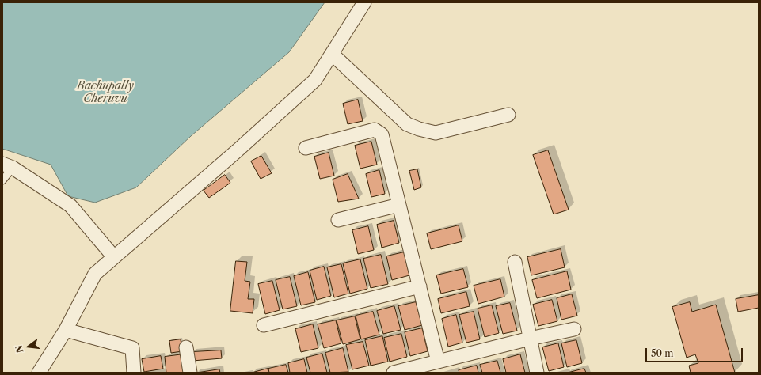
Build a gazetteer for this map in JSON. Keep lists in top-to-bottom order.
{
  "water": ["Bachupally Cheruvu"],
  "scale_bar": "50 m",
  "north": "left"
}
